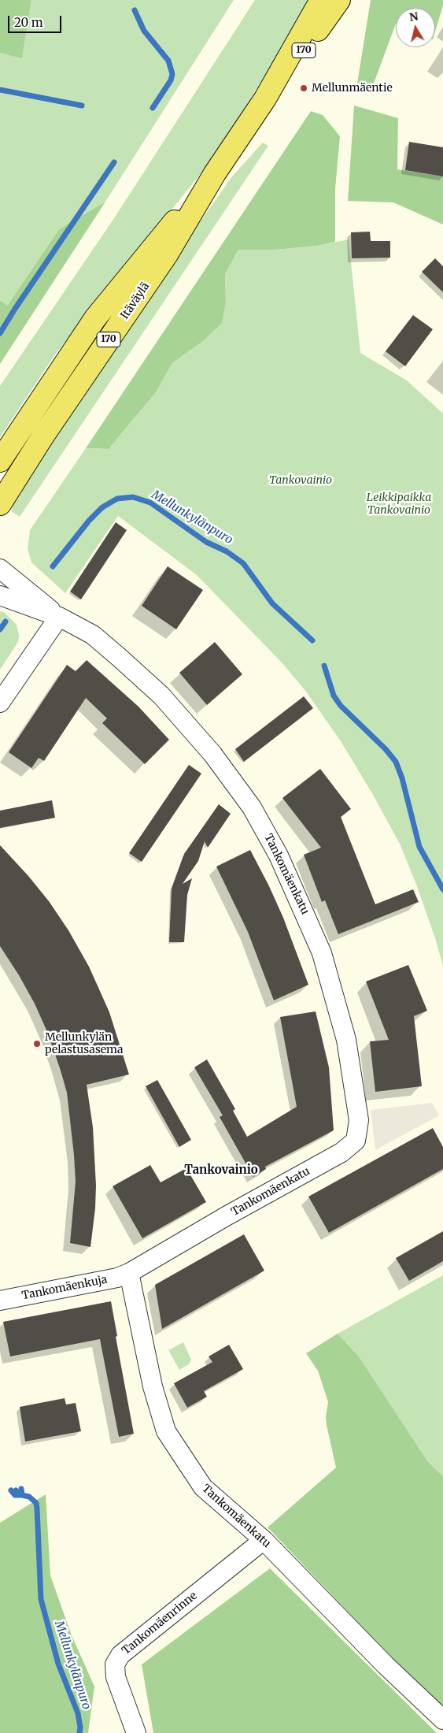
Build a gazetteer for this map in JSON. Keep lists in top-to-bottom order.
{
  "streets": {
    "main road": ["170", "Itäväylä"],
    "street": ["Tankomäenkatu", "Tankomäenkuja", "Tankomäenrinne"]
  },
  "crossings": [
    ["Tankomäenkatu", "Tankomäenkuja"],
    ["Tankomäenkatu", "Tankomäenrinne"]
  ],
  "districts": ["Tankovainio"],
  "water": ["Mellunkylänpuro"],
  "parks": ["Tankovainio", "Leikkipaikka Tankovainio"],
  "places": ["Mellunmäentie", "Mellunkylän pelastusasema"],
  "scale_bar": "20 m",
  "north": "top"
}
